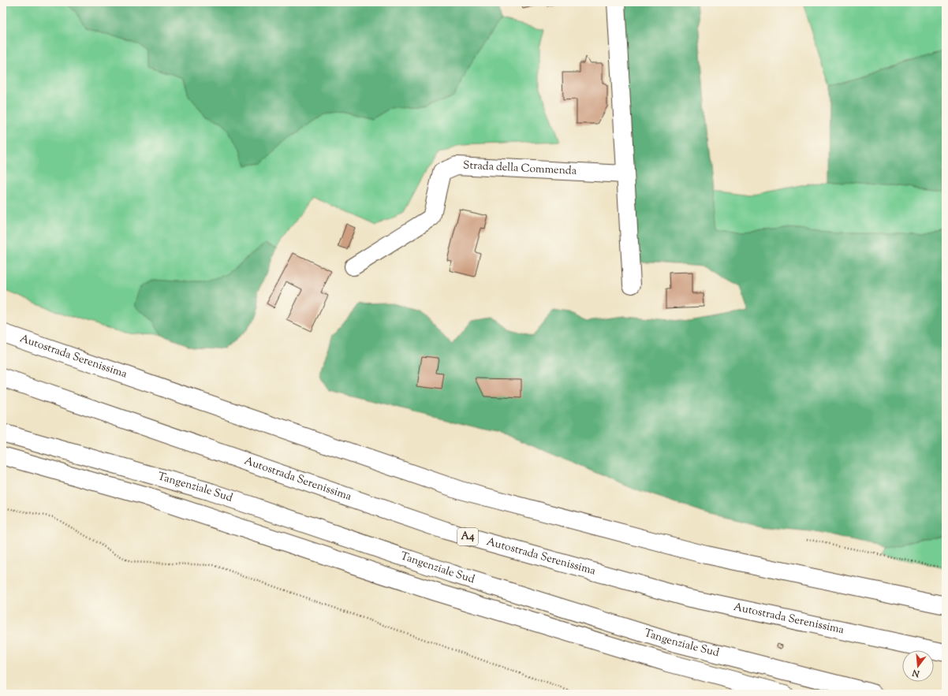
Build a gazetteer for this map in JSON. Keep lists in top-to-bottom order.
{
  "streets": {
    "main road": [
      "Strada della Commenda",
      "Autostrada Serenissima",
      "Tangenziale Sud",
      "A4"
    ]
  },
  "north": "bottom"
}
